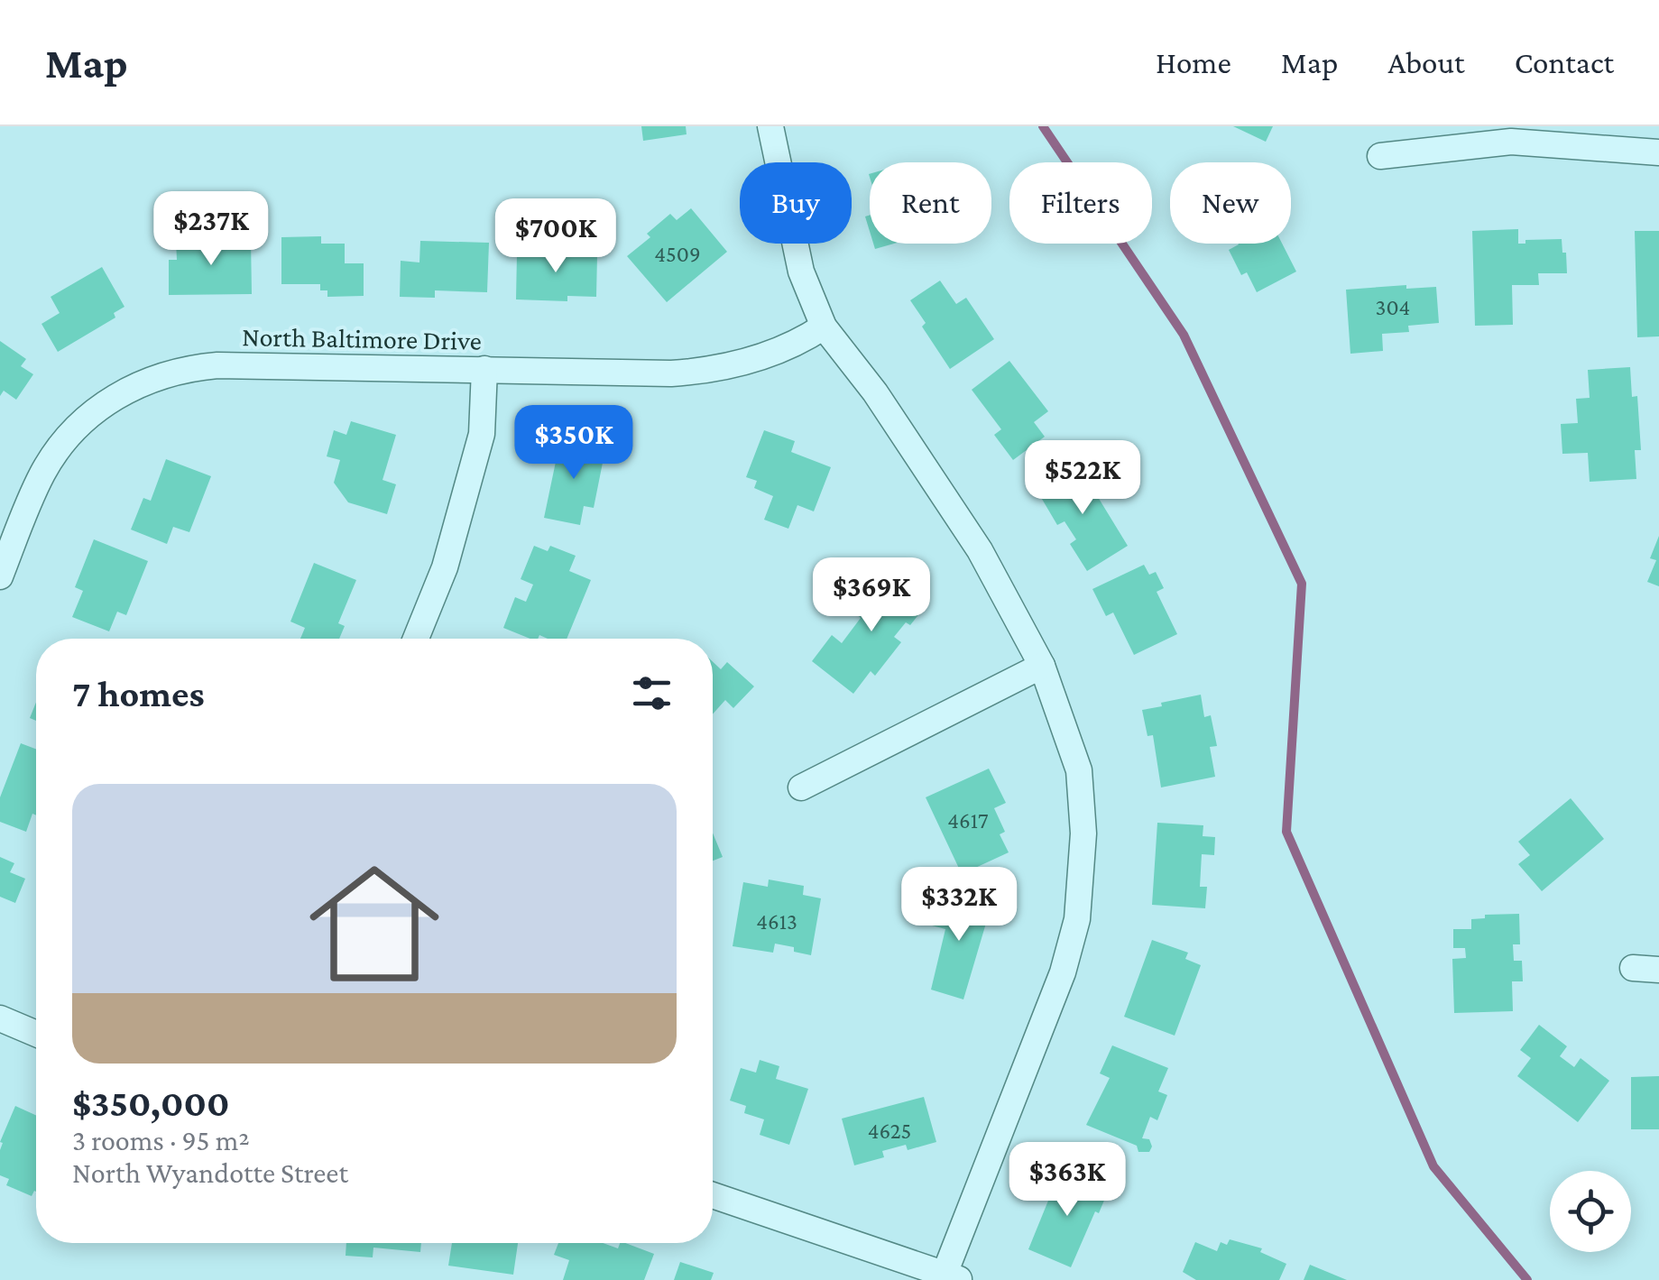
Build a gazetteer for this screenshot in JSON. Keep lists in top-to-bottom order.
{
  "streets": {
    "street": ["North Baltimore Drive"]
  },
  "house_numbers": [
    "4509",
    "304",
    "4617",
    "4613",
    "4625"
  ],
  "page": {
    "header": "Map",
    "nav": [
      "Home",
      "Map",
      "About",
      "Contact"
    ],
    "chip": [
      "Buy",
      "Rent",
      "Filters",
      "New"
    ],
    "price": [
      "$237K",
      "$700K",
      "$350K",
      "$522K",
      "$369K",
      "$332K",
      "$363K"
    ],
    "heading": "7 homes",
    "list": [
      {
        "name": "$350,000",
        "note": "3 rooms · 95 m² · North Wyandotte Street"
      }
    ]
  }
}
